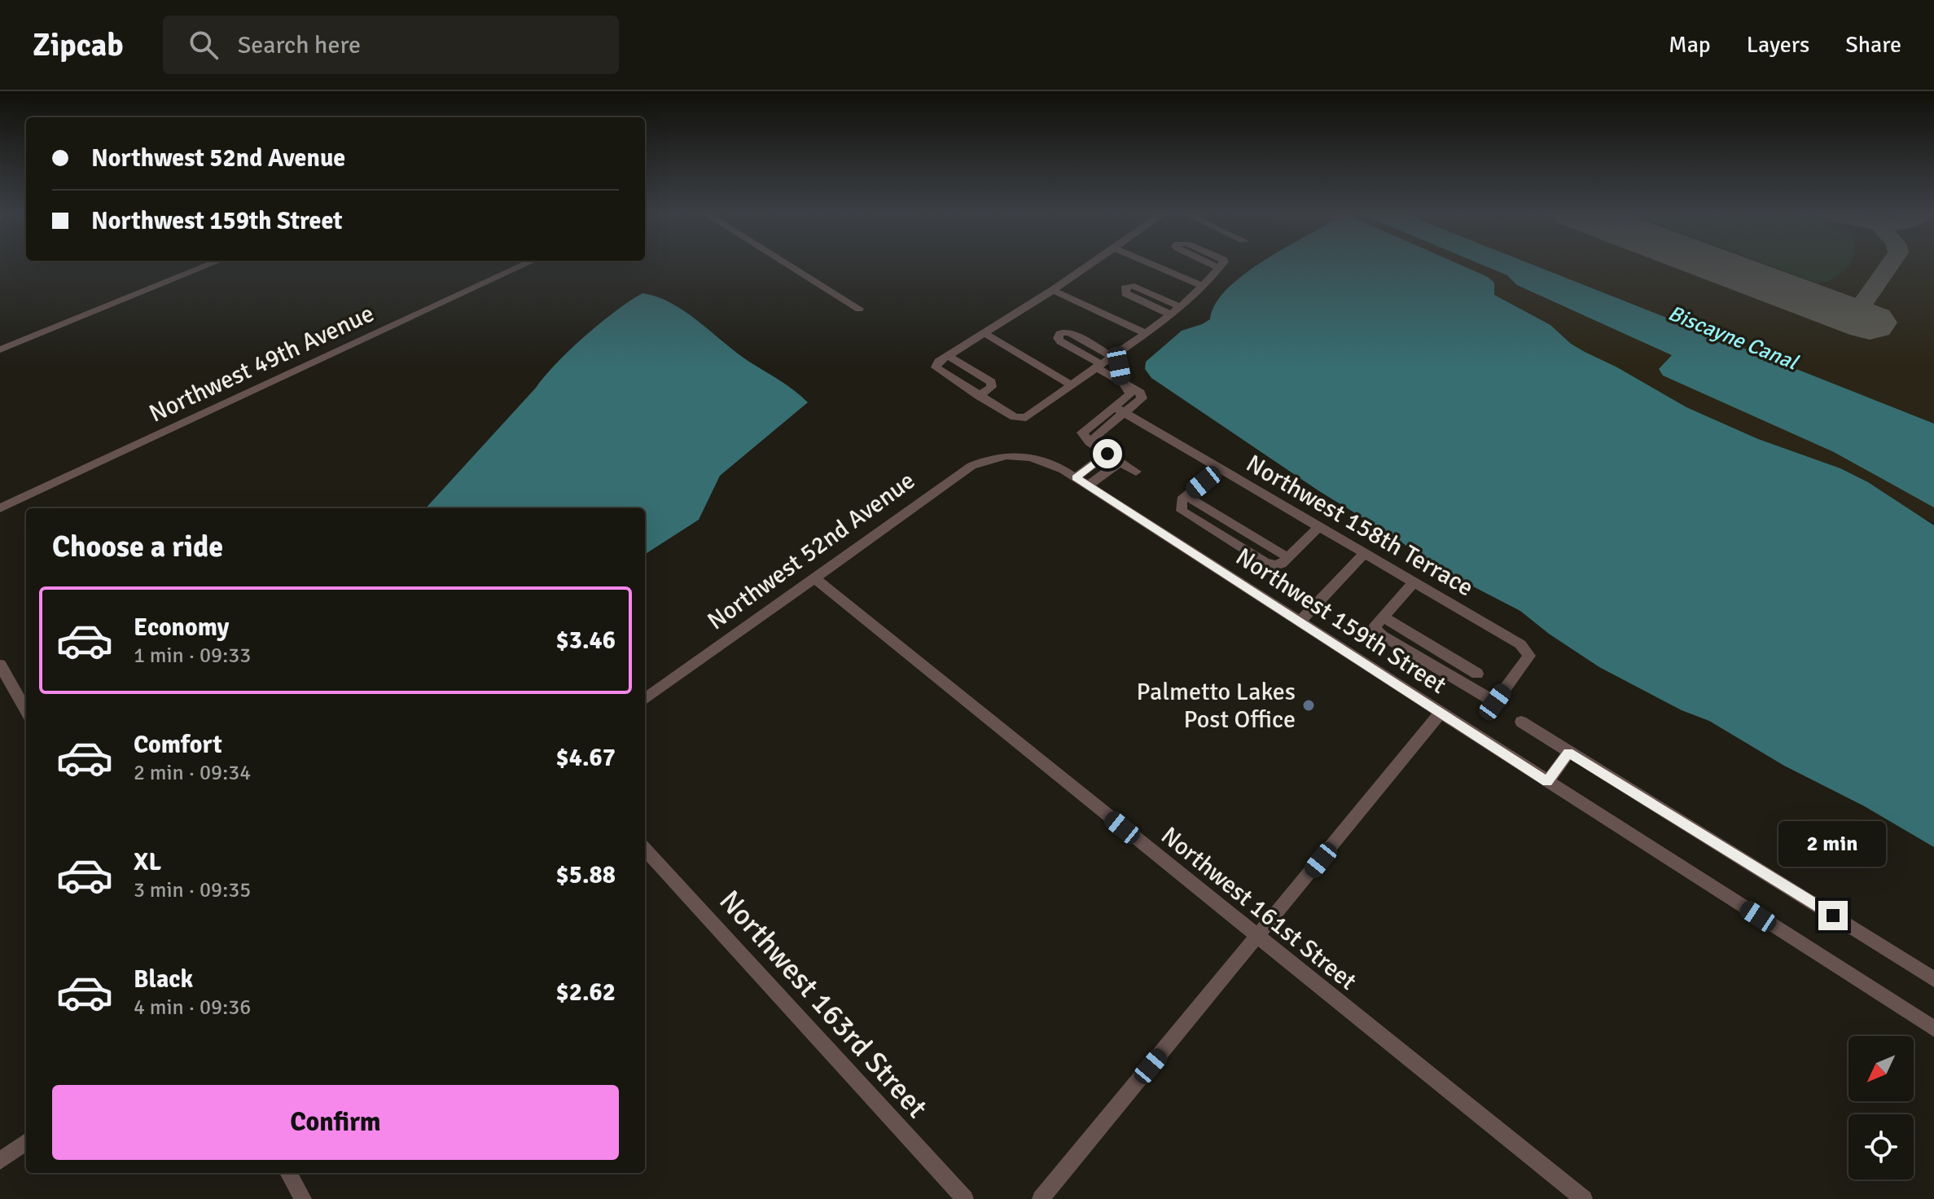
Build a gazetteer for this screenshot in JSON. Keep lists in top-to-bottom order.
{
  "streets": {
    "street": [
      "Northwest 49th Avenue",
      "Northwest 158th Terrace",
      "Northwest 52nd Avenue",
      "Northwest 159th Street",
      "Northwest 161st Street",
      "Northwest 163rd Street"
    ]
  },
  "crossings": [
    ["Northwest 158th Terrace", "Northwest 159th Street"],
    ["Northwest 52nd Avenue", "Northwest 159th Street"],
    ["Northwest 52nd Avenue", "Northwest 161st Street"]
  ],
  "water": ["Biscayne Canal"],
  "places": ["Palmetto Lakes Post Office"],
  "north": "bottom left",
  "page": {
    "header": "Zipcab",
    "search": "Search here",
    "nav": ["Map", "Layers", "Share"],
    "banner": ["Northwest 52nd Avenue", "Northwest 159th Street"],
    "heading": "Choose a ride",
    "list": [
      {
        "name": "Economy",
        "note": "1 min · 09:33",
        "value": "$3.46"
      },
      {
        "name": "Comfort",
        "note": "2 min · 09:34",
        "value": "$4.67"
      },
      {
        "name": "XL",
        "note": "3 min · 09:35",
        "value": "$5.88"
      },
      {
        "name": "Black",
        "note": "4 min · 09:36",
        "value": "$2.62"
      }
    ],
    "bubble": "2 min",
    "buttons": "Confirm"
  }
}
